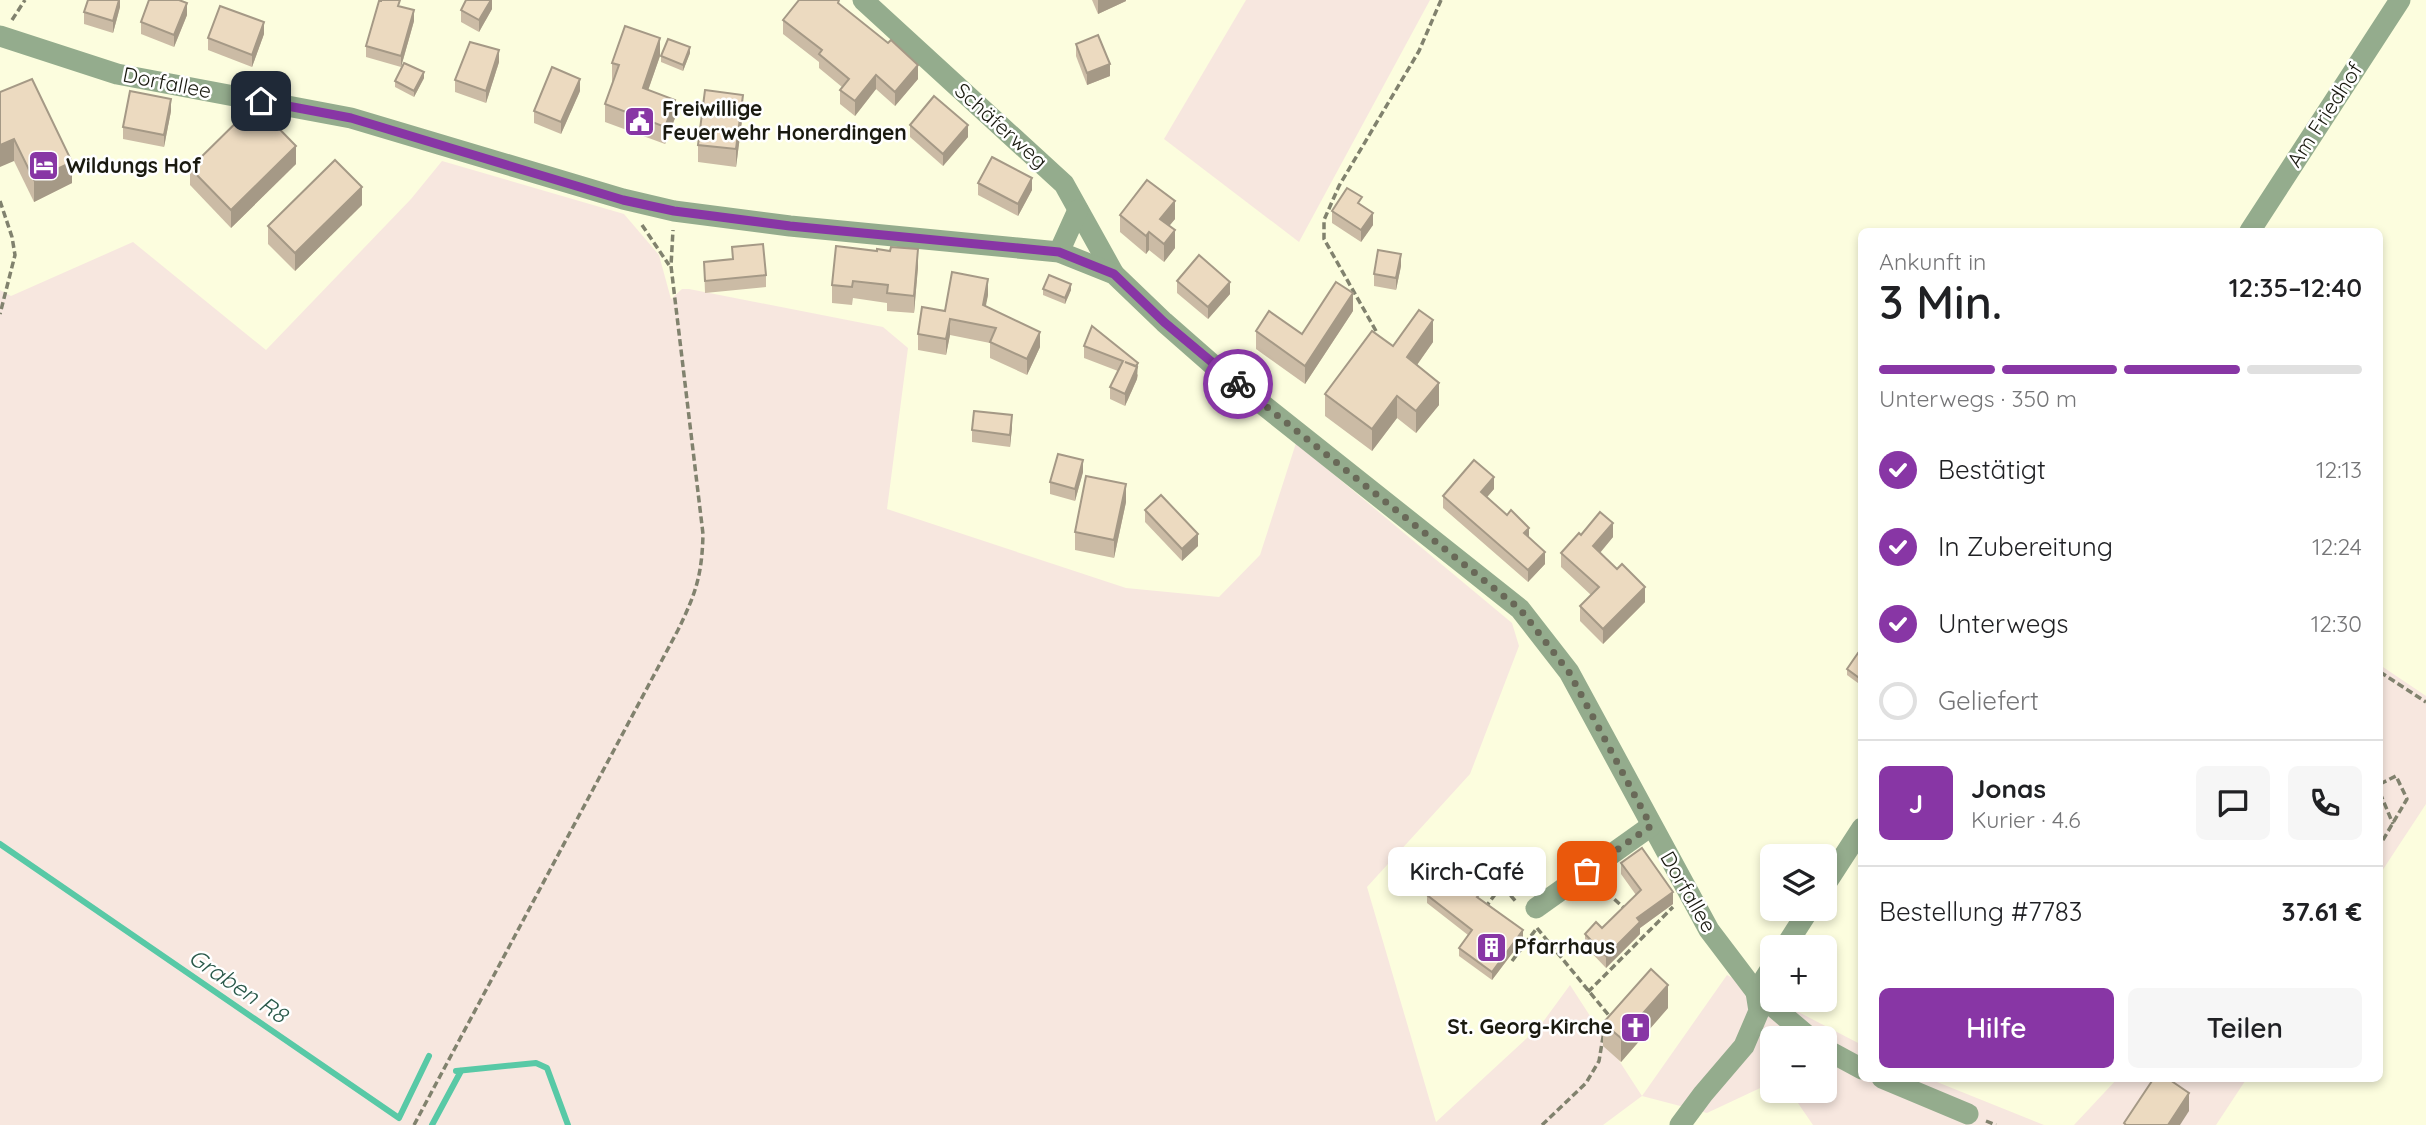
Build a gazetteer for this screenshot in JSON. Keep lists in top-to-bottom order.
{
  "streets": {
    "street": ["Dorfallee", "Am Friedhof", "Schäferweg"]
  },
  "crossings": [
    ["Dorfallee", "Schäferweg"]
  ],
  "water": ["Graben R8"],
  "places": {
    "public building": ["Freiwillige Feuerwehr Honerdingen"],
    "hotel": ["Wildungs Hof"],
    "other": ["Kirch-Café"],
    "building": ["Pfarrhaus"],
    "church": ["St. Georg-Kirche"]
  },
  "page": {
    "heading": ["3 Min.", "Ankunft in", "12:35–12:40"],
    "panel": [
      "Jonas",
      "Kurier · 4.6",
      "Bestellung #7783",
      "37.61 €"
    ],
    "bar": "Unterwegs · 350 m",
    "list": [
      ["Bestätigt", "12:13"],
      ["In Zubereitung", "12:24"],
      ["Unterwegs", "12:30"],
      "Geliefert"
    ],
    "round": "J",
    "map_buttons": ["+", "−"],
    "bubble": "Kirch-Café",
    "buttons": ["Hilfe", "Teilen"]
  }
}
